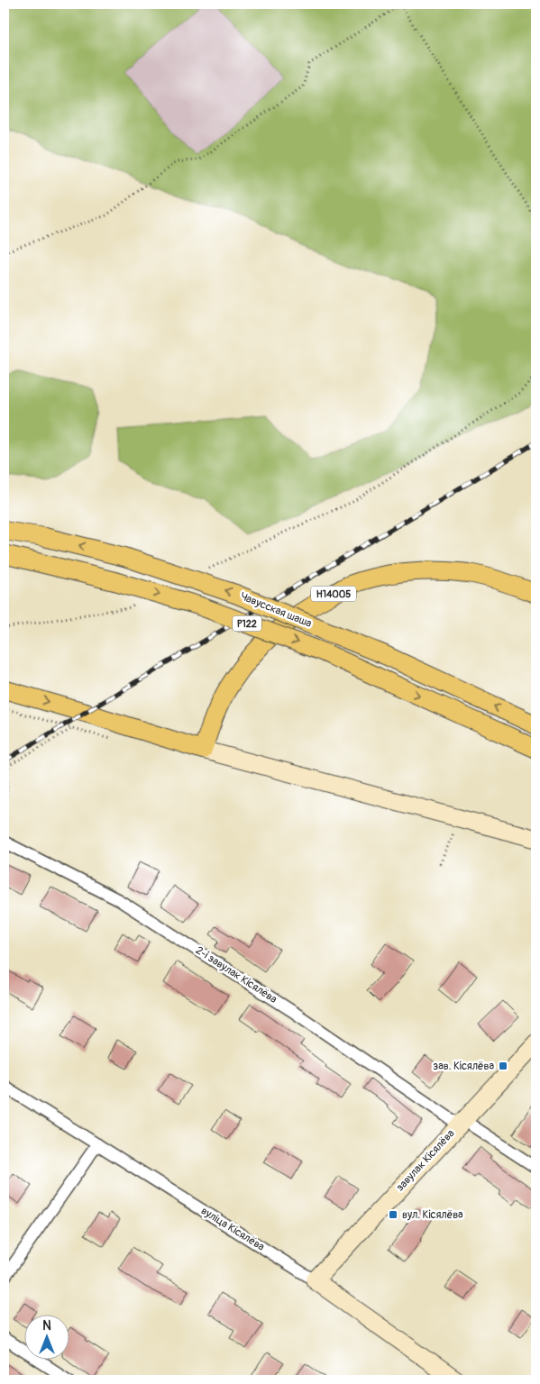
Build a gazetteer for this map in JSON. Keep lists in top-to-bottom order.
{
  "streets": {
    "main road": ["Н14005", "Чавусская шаша", "Р122"],
    "street": ["2-і завулак Кісялёва", "завулак Кісялёва", "вуліца Кісялёва"]
  },
  "crossings": [
    ["2-і завулак Кісялёва", "завулак Кісялёва"],
    ["завулак Кісялёва", "вуліца Кісялёва"]
  ],
  "places": {
    "transit": ["зав. Кісялёва", "вул. Кісялёва"]
  },
  "north": "top"
}
